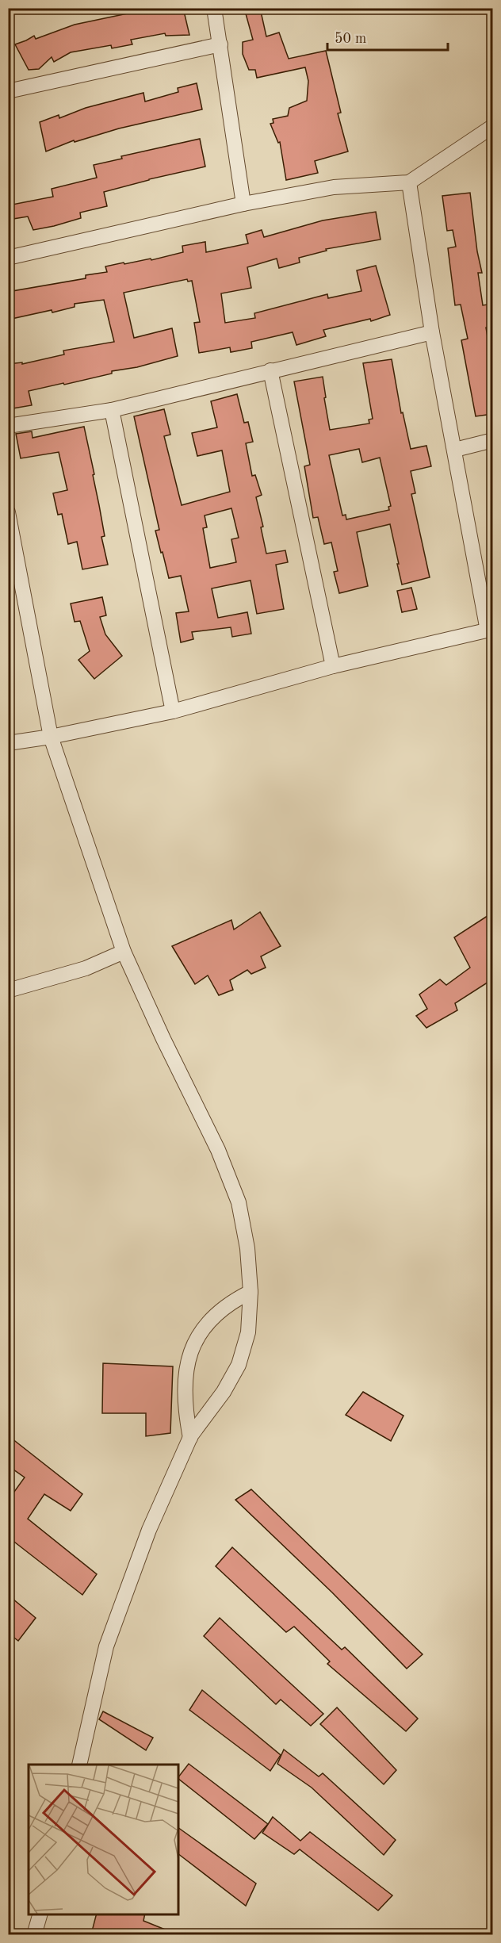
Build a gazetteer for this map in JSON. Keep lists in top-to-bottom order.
{
  "scale_bar": "50 m"
}
